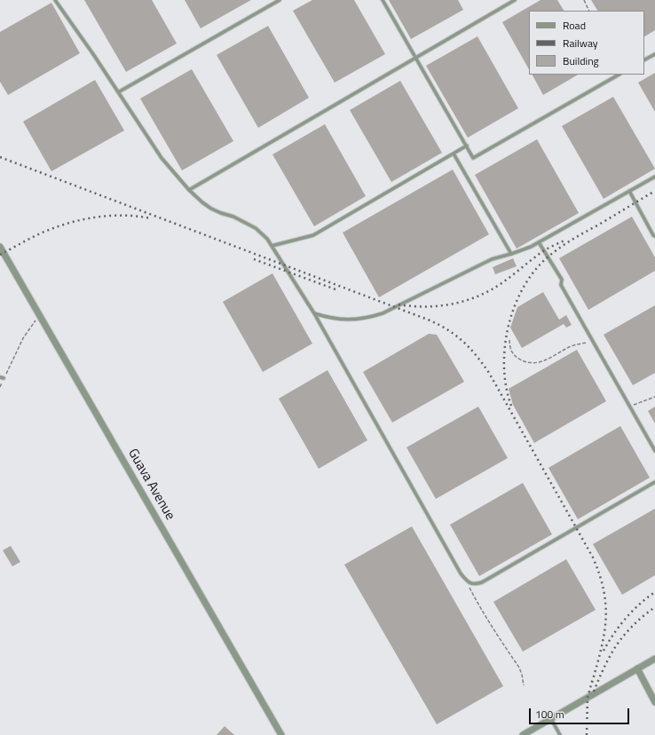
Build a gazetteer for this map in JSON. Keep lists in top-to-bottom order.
{
  "streets": {
    "street": ["Guava Avenue"]
  },
  "legend": ["Road", "Railway", "Building"],
  "scale_bar": "100 m"
}
